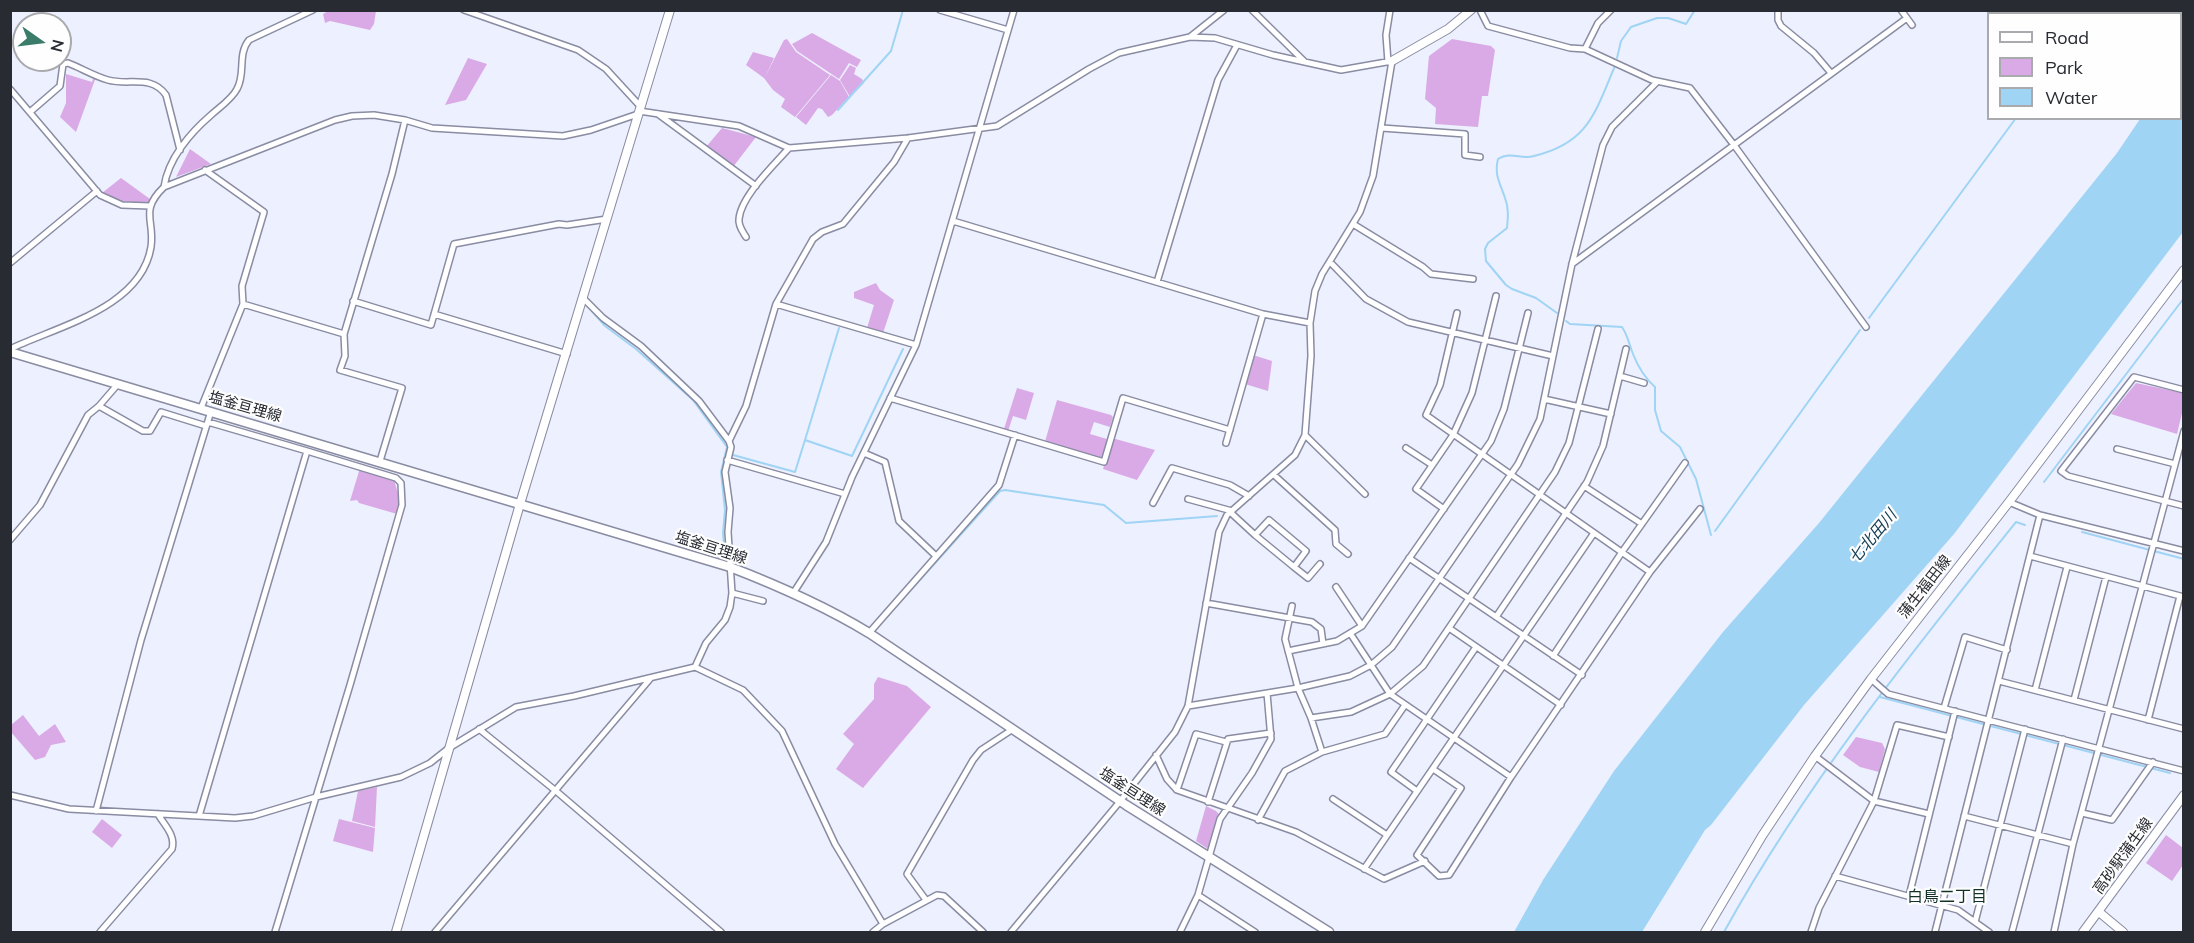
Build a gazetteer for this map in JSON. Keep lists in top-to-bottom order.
{
  "streets": {
    "main road": ["塩釜亘理線"],
    "street": ["蒲生福田線", "高砂駅蒲生線"]
  },
  "districts": ["白鳥二丁目"],
  "water": ["七北田川"],
  "legend": ["Road", "Park", "Water"],
  "north": "right"
}
